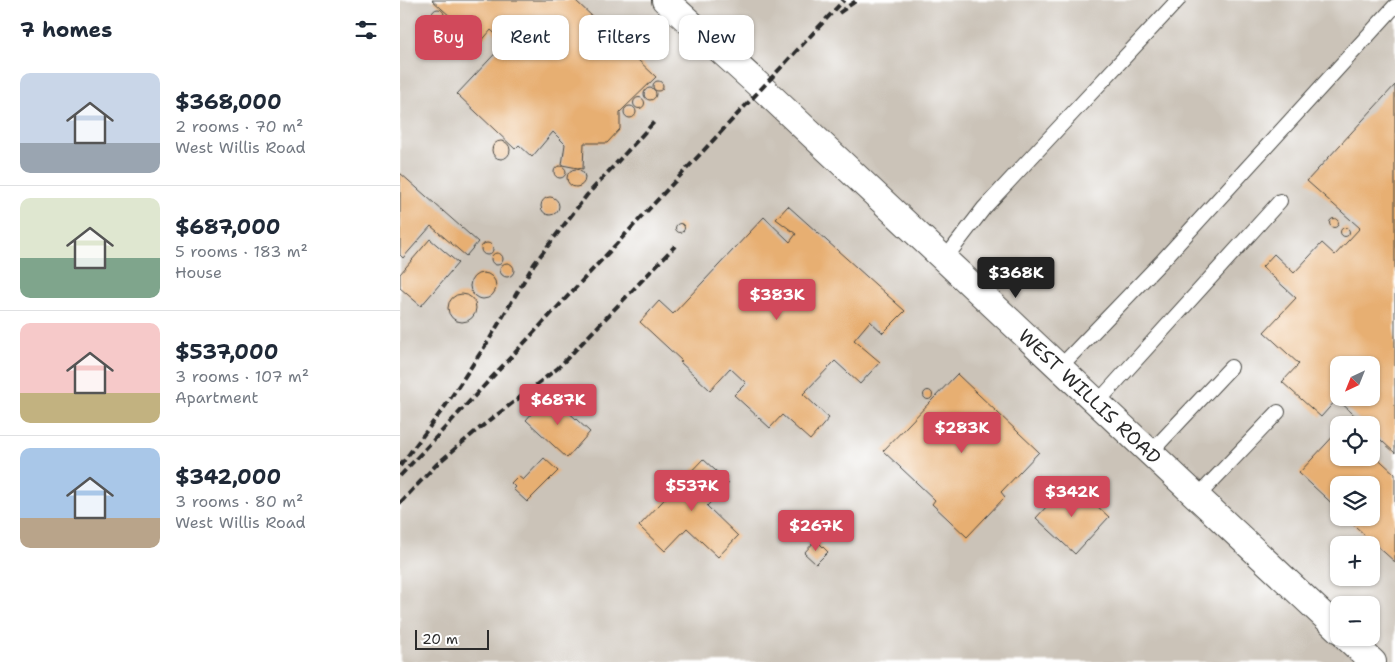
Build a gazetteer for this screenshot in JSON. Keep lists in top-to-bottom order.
{
  "streets": {
    "street": ["WEST WILLIS ROAD"]
  },
  "scale_bar": "20 m",
  "north": "bottom left",
  "page": {
    "heading": "7 homes",
    "chip": [
      "Buy",
      "Rent",
      "Filters",
      "New"
    ],
    "list": [
      {
        "name": "$368,000",
        "note": "2 rooms · 70 m² · West Willis Road"
      },
      {
        "name": "$687,000",
        "note": "5 rooms · 183 m² · House"
      },
      {
        "name": "$537,000",
        "note": "3 rooms · 107 m² · Apartment"
      },
      {
        "name": "$342,000",
        "note": "3 rooms · 80 m² · West Willis Road"
      }
    ],
    "price": [
      "$368K",
      "$383K",
      "$687K",
      "$283K",
      "$537K",
      "$342K",
      "$267K"
    ],
    "map_buttons": ["+", "−"],
    "scale": "20 m"
  }
}
